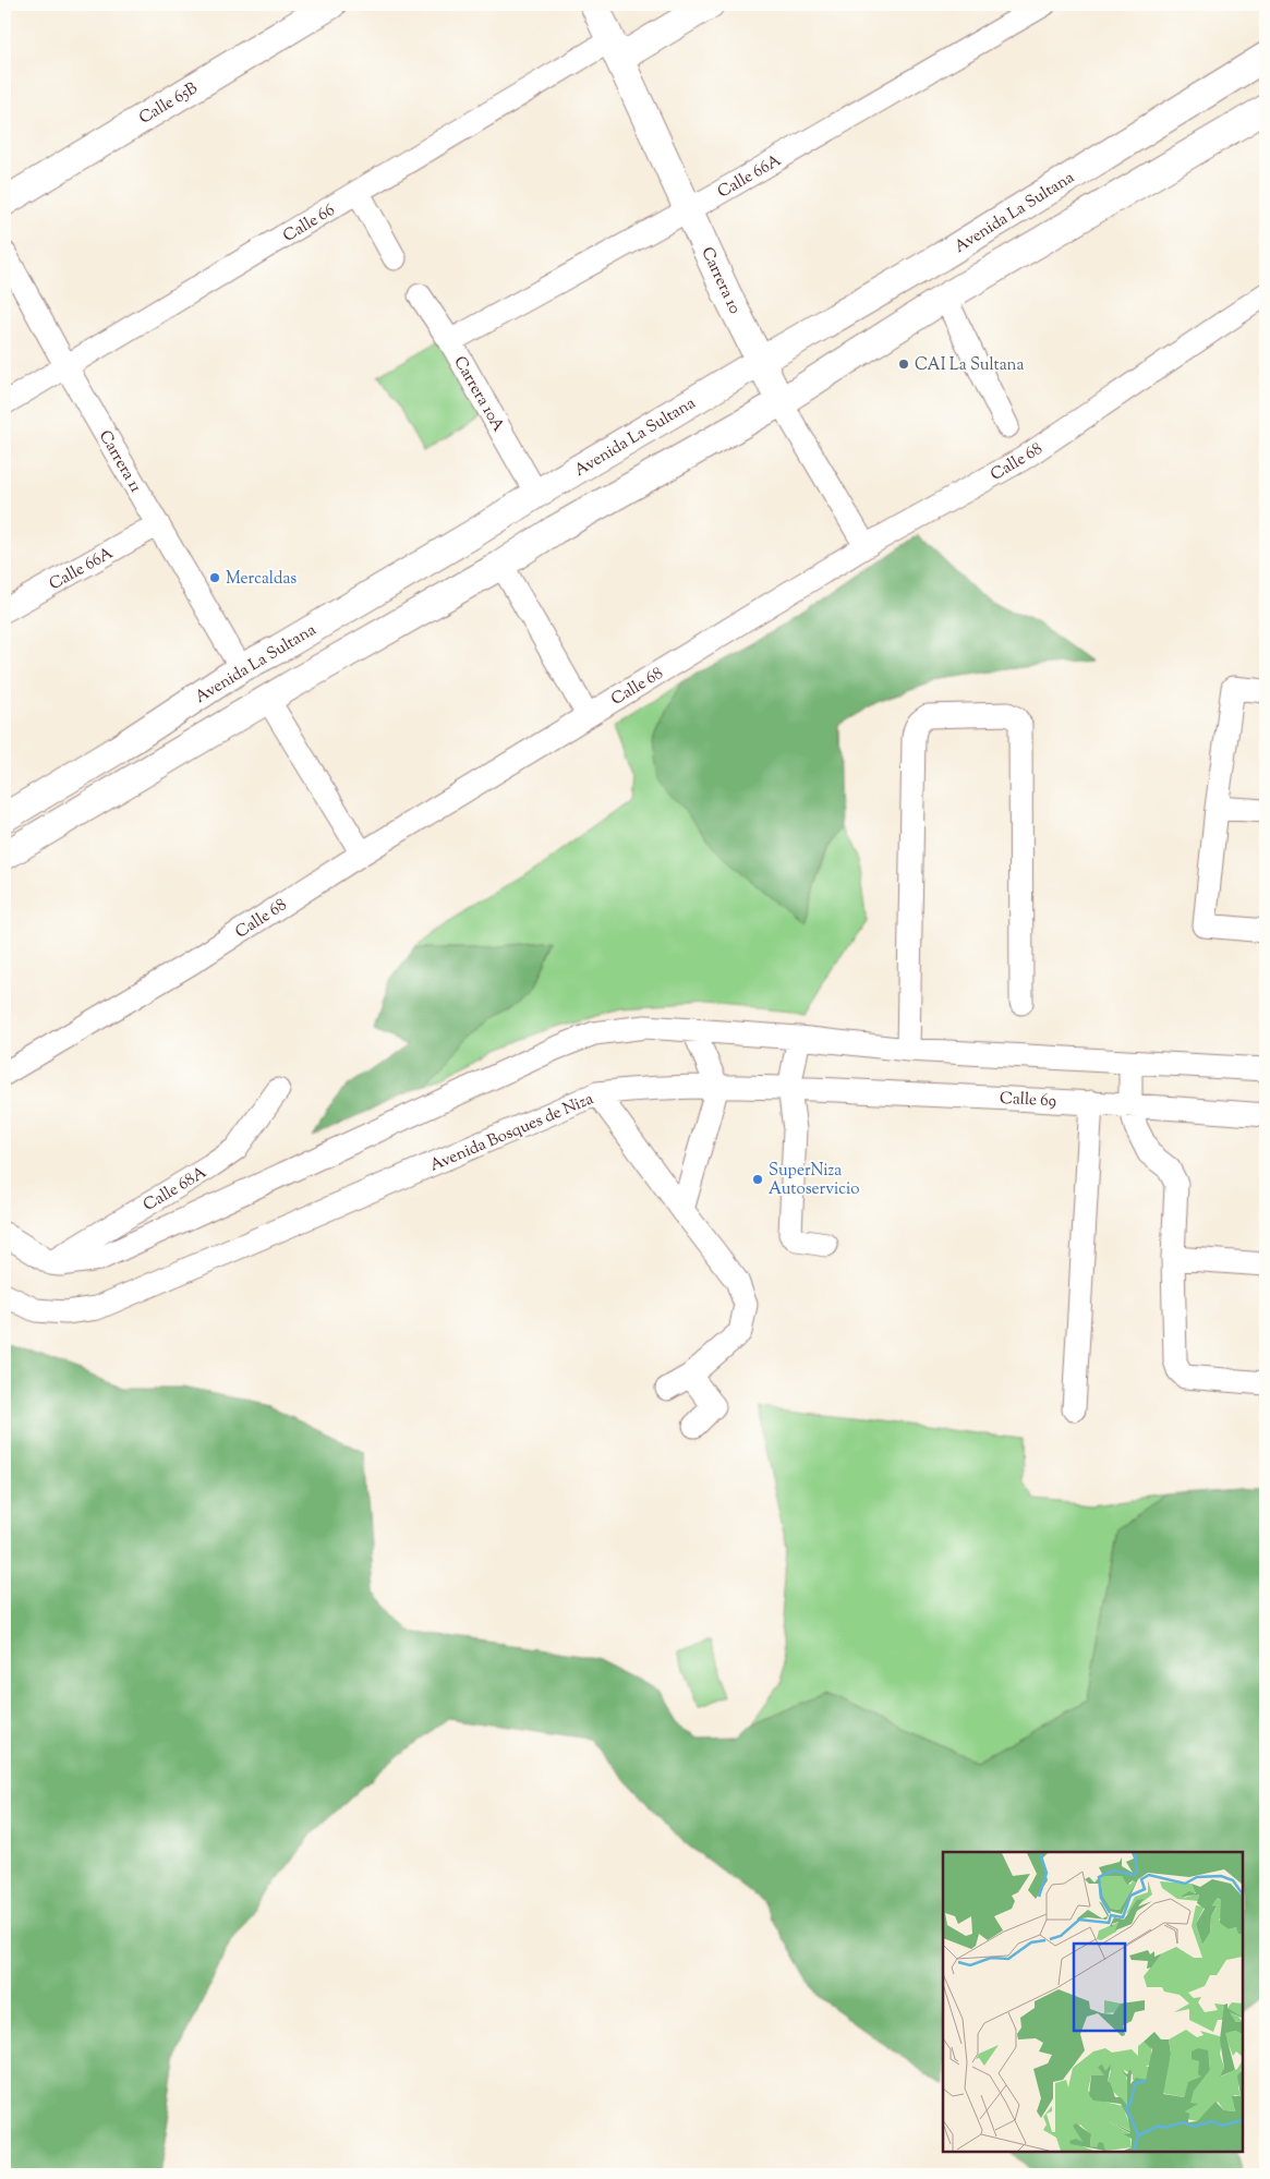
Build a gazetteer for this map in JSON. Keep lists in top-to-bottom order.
{
  "streets": {
    "street": [
      "Calle 65B",
      "Calle 66A",
      "Avenida La Sultana",
      "Calle 66",
      "Carrera 10",
      "Carrera 10A",
      "Carrera 11",
      "Calle 68",
      "Calle 69",
      "Avenida Bosques de Niza",
      "Calle 68A"
    ]
  },
  "crossings": [
    ["Calle 66A", "Carrera 10"],
    ["Calle 66A", "Carrera 10A"],
    ["Calle 66A", "Carrera 11"],
    ["Avenida La Sultana", "Carrera 10"],
    ["Avenida La Sultana", "Carrera 10A"],
    ["Avenida La Sultana", "Carrera 11"],
    ["Calle 66", "Carrera 10"],
    ["Calle 66", "Carrera 11"],
    ["Carrera 10", "Calle 68"],
    ["Calle 69", "Avenida Bosques de Niza"]
  ],
  "places": ["CAI La Sultana", "Mercaldas", "SuperNiza Autoservicio"]
}
